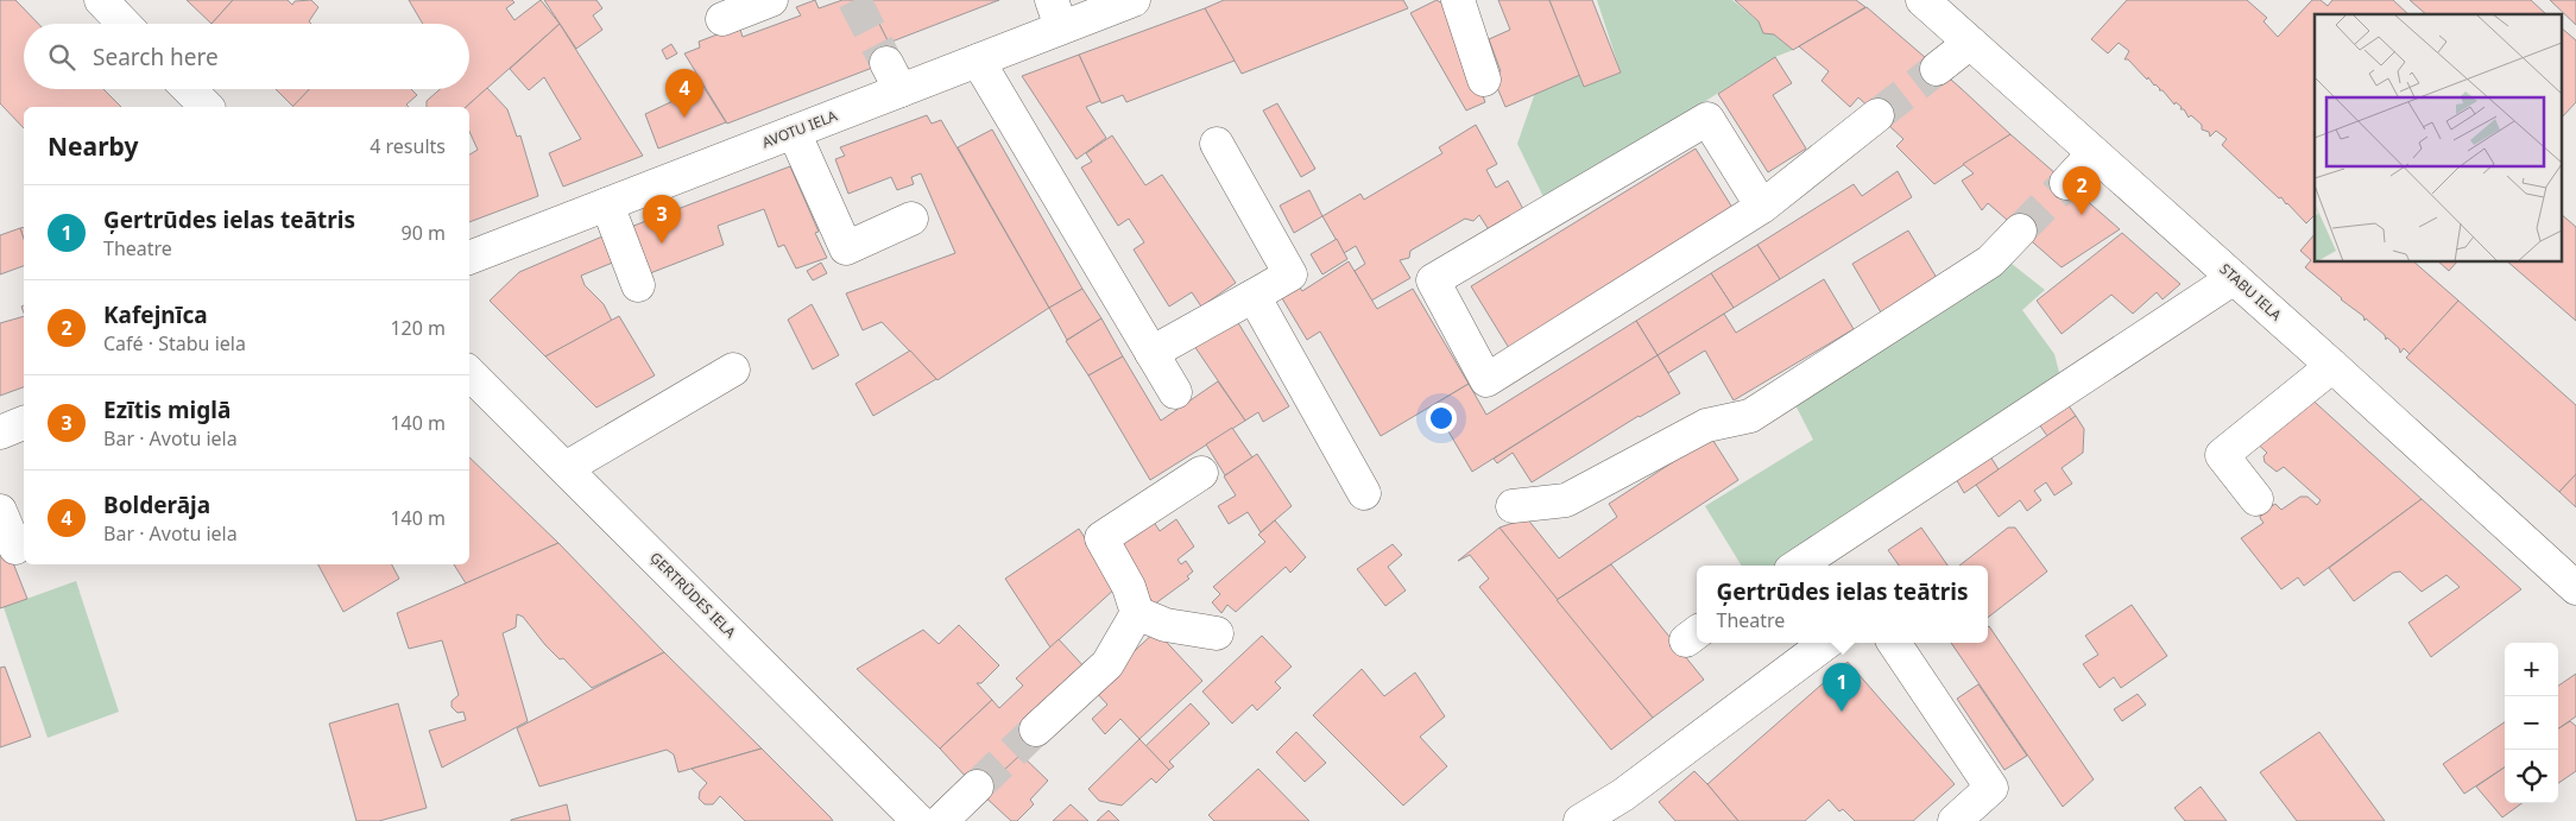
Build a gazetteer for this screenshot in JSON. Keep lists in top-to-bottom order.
{
  "streets": {
    "street": ["AVOTU IELA", "STABU IELA", "ĢERTRŪDES IELA"]
  },
  "page": {
    "search": "Search here",
    "pins": [
      "4",
      "2",
      "3",
      "1"
    ],
    "heading": ["Nearby", "4 results"],
    "list": [
      {
        "mark": "1",
        "name": "Ģertrūdes ielas teātris",
        "note": "Theatre",
        "value": "90 m"
      },
      {
        "mark": "2",
        "name": "Kafejnīca",
        "note": "Café · Stabu iela",
        "value": "120 m"
      },
      {
        "mark": "3",
        "name": "Ezītis miglā",
        "note": "Bar · Avotu iela",
        "value": "140 m"
      },
      {
        "mark": "4",
        "name": "Bolderāja",
        "note": "Bar · Avotu iela",
        "value": "140 m"
      }
    ],
    "popup": ["Ģertrūdes ielas teātris", "Theatre"],
    "map_buttons": ["+", "−"]
  }
}
